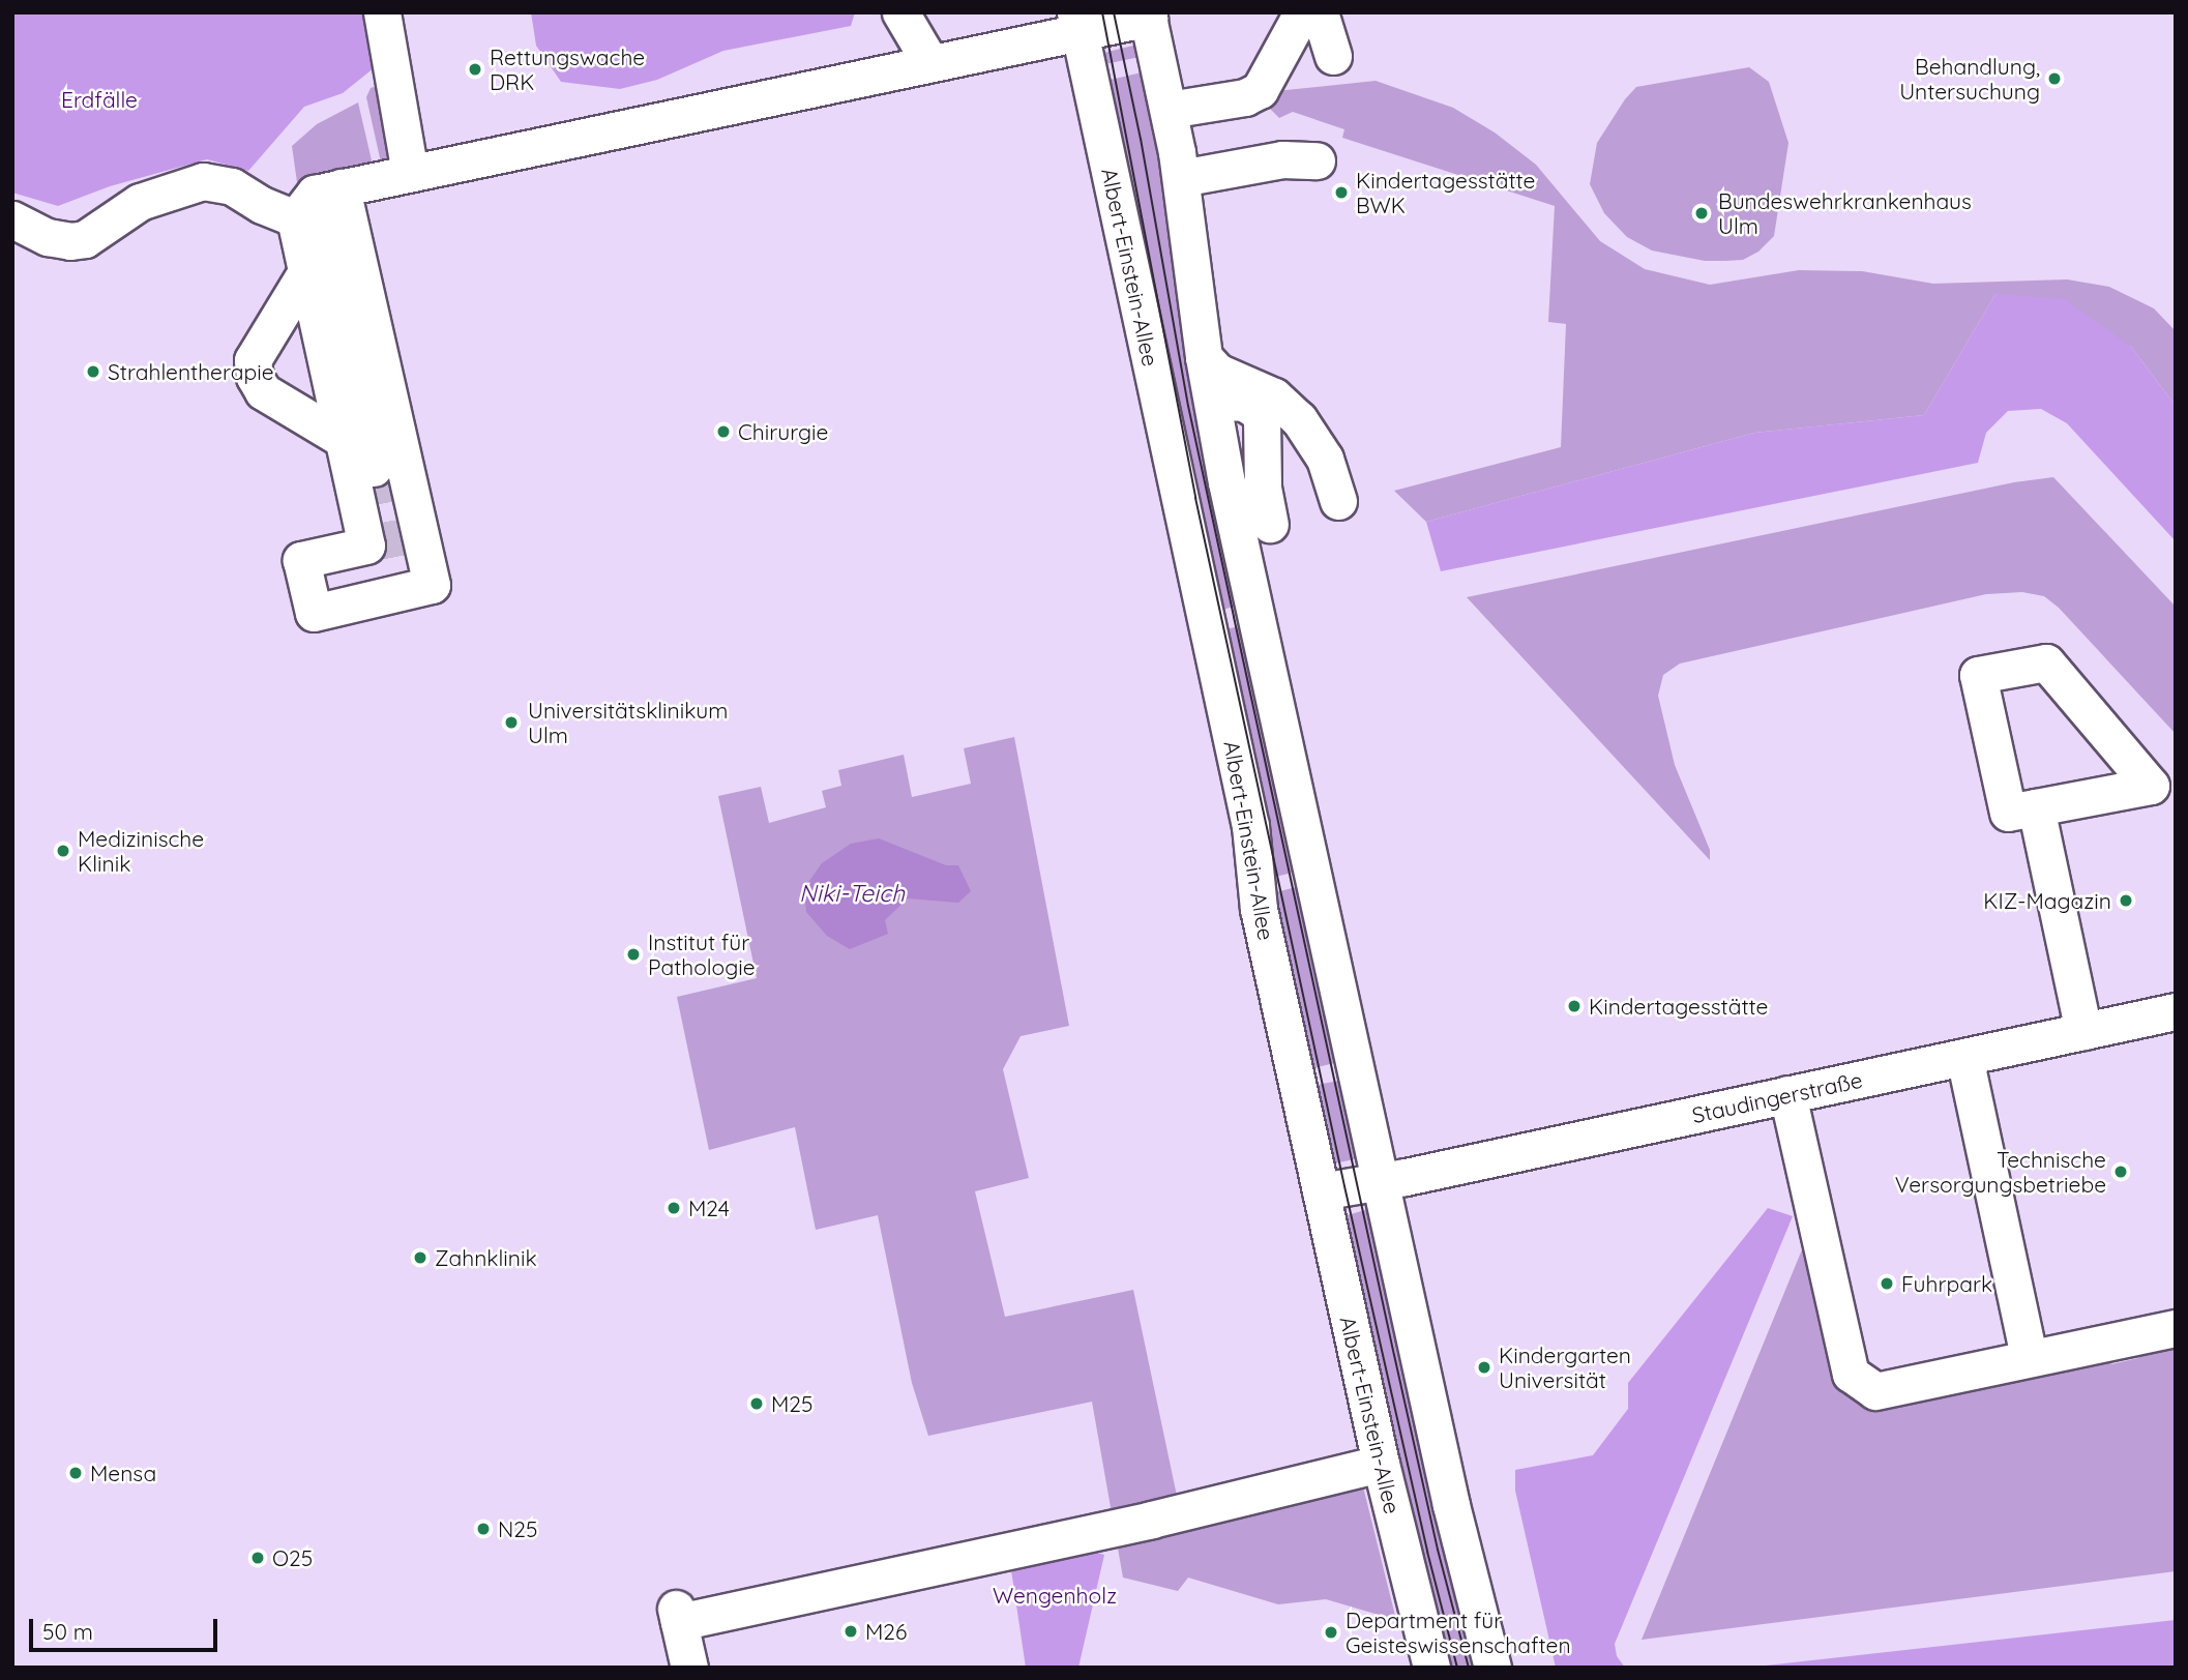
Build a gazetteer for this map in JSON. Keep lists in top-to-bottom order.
{
  "streets": {
    "street": ["Albert-Einstein-Allee", "Staudingerstraße"]
  },
  "crossings": [
    ["Albert-Einstein-Allee", "Staudingerstraße"]
  ],
  "water": ["Niki-Teich"],
  "parks": ["Erdfälle", "Wengenholz"],
  "places": [
    "Rettungswache DRK",
    "Behandlung, Untersuchung",
    "Kindertagesstätte BWK",
    "Bundeswehrkrankenhaus Ulm",
    "Strahlentherapie",
    "Chirurgie",
    "Universitätsklinikum Ulm",
    "Medizinische Klinik",
    "KIZ-Magazin",
    "Institut für Pathologie",
    "Kindertagesstätte",
    "Technische Versorgungsbetriebe",
    "M24",
    "Zahnklinik",
    "Fuhrpark",
    "Kindergarten Universität",
    "M25",
    "Mensa",
    "N25",
    "O25",
    "M26",
    "Department für Geisteswissenschaften"
  ],
  "scale_bar": "50 m"
}
